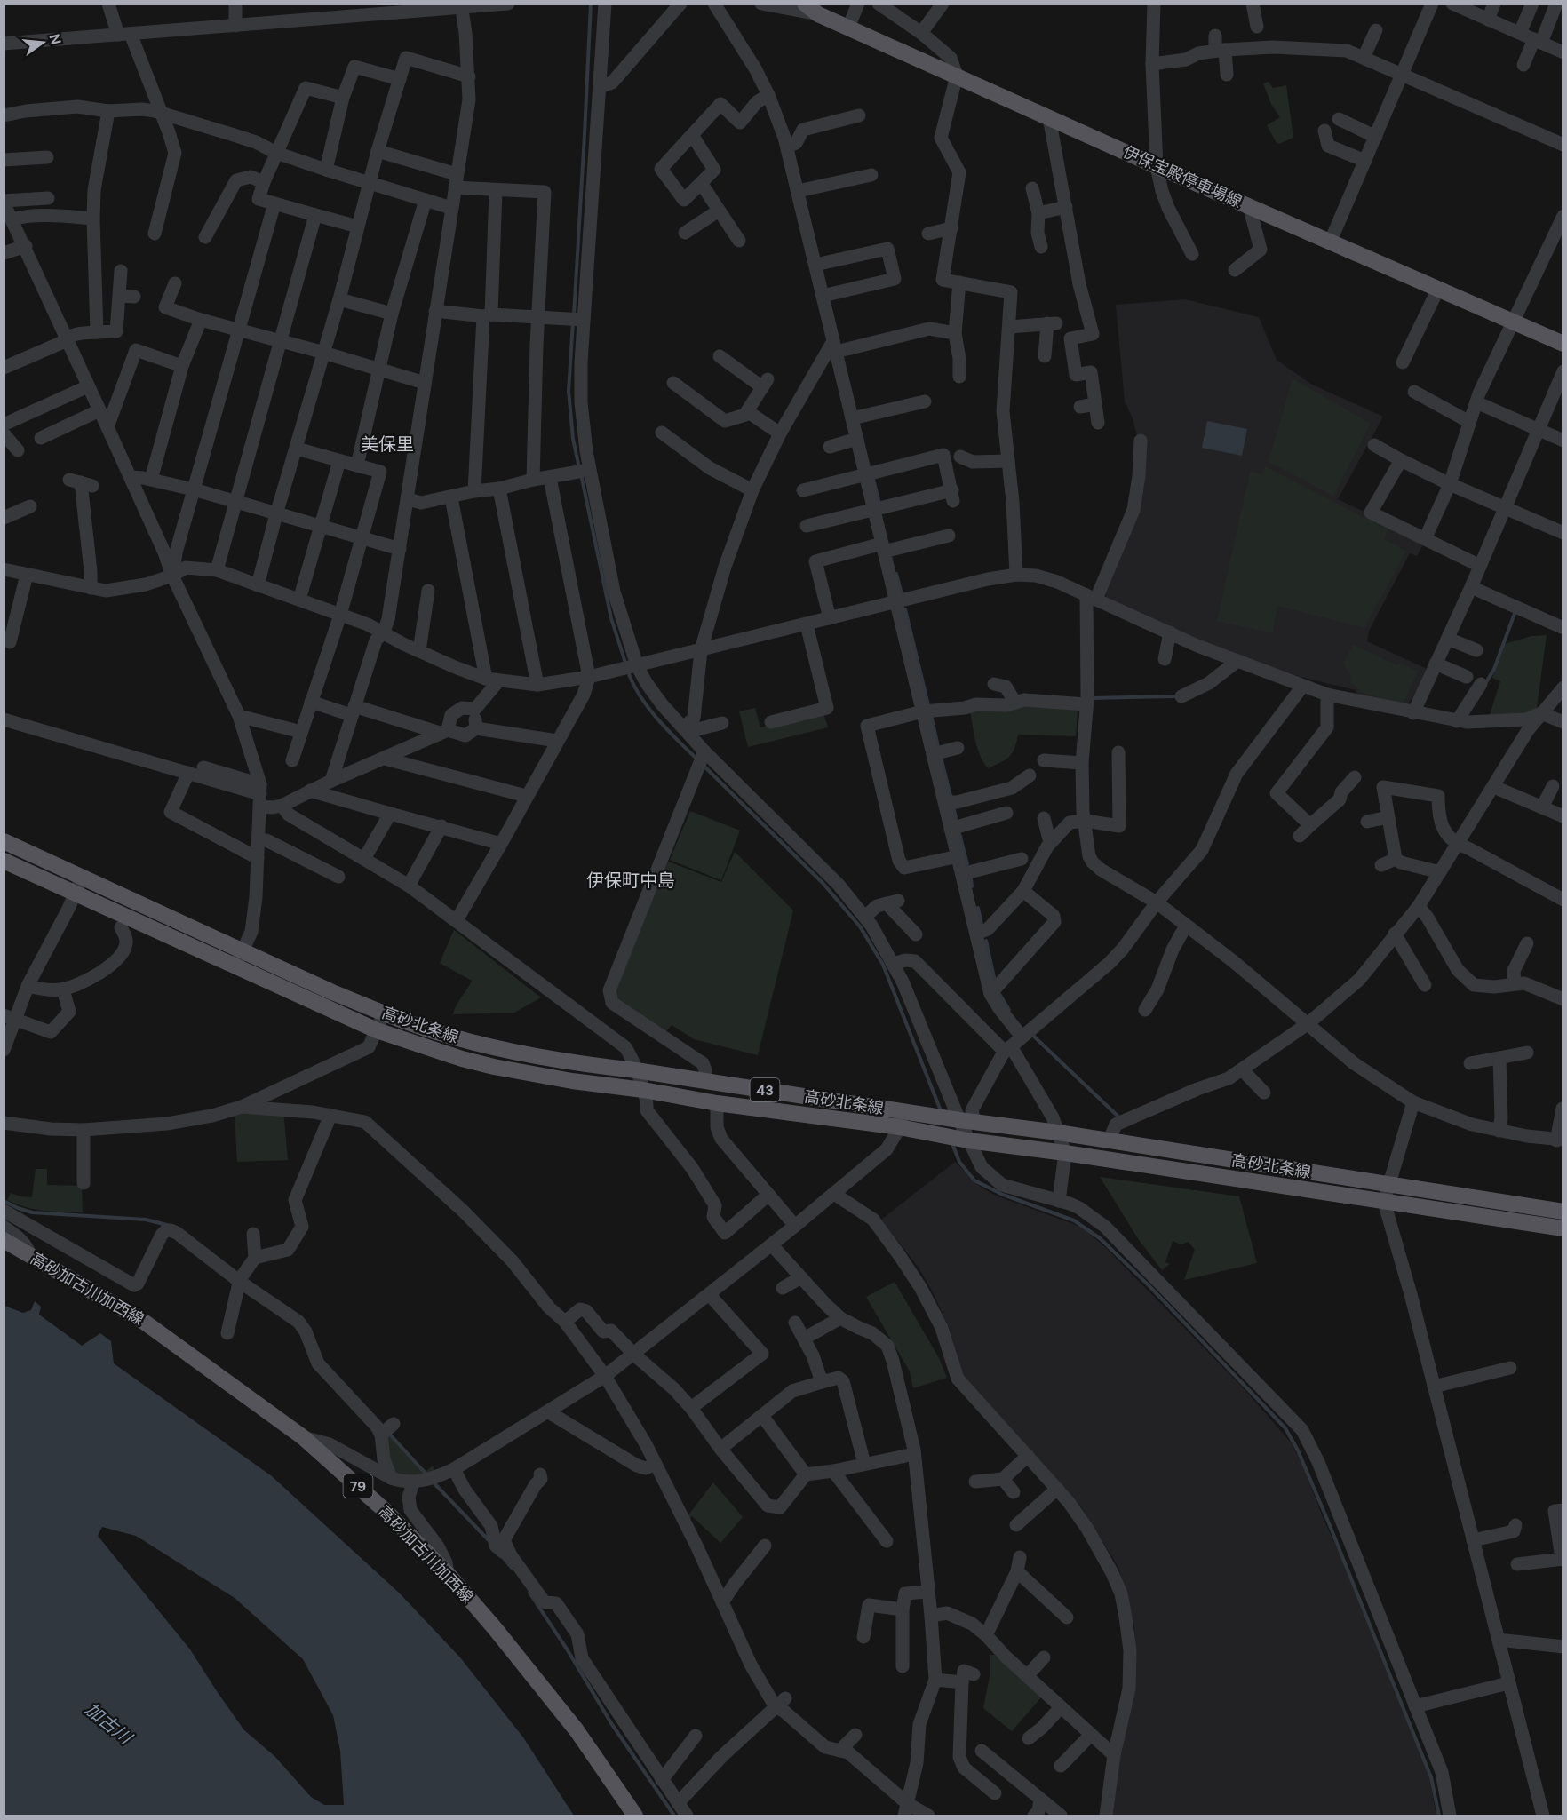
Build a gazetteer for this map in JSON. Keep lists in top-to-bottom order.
{
  "streets": {
    "main road": [
      "伊保宝殿停車場線",
      "高砂北条線",
      "43",
      "高砂加古川加西線",
      "79"
    ]
  },
  "districts": ["美保里", "伊保町中島"],
  "water": ["加古川"],
  "north": "right"
}
